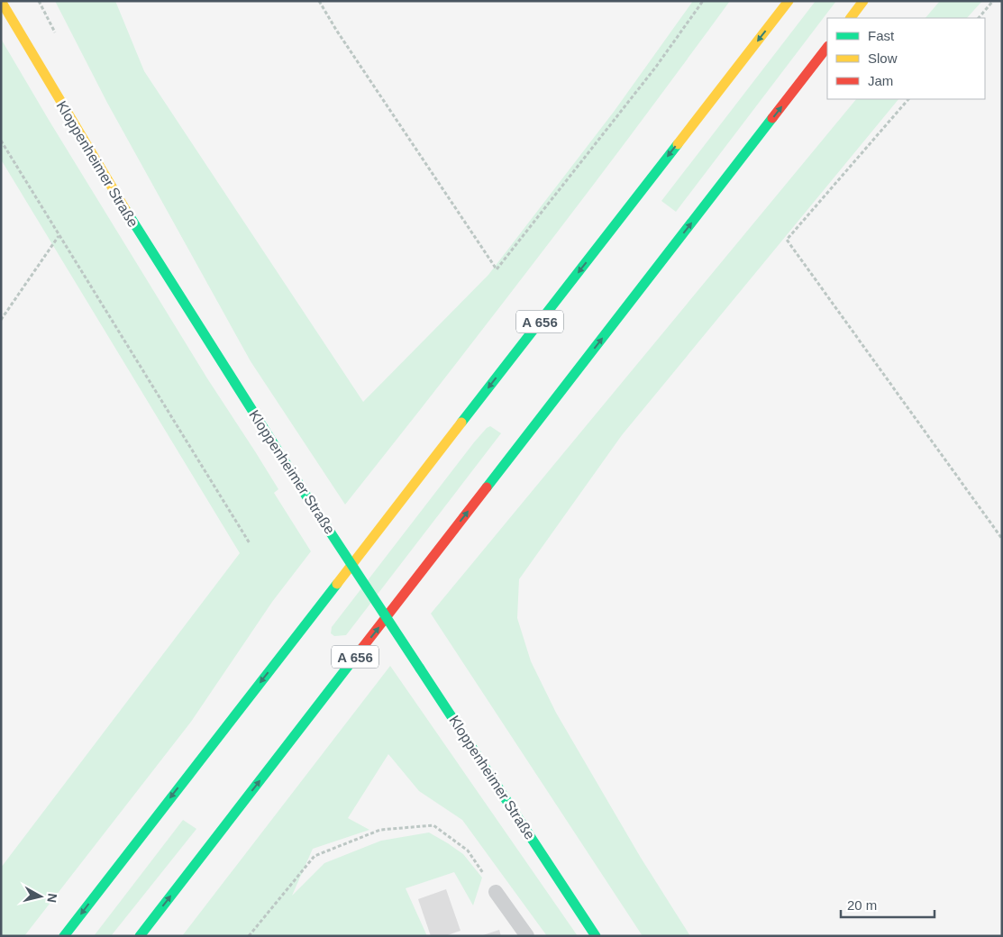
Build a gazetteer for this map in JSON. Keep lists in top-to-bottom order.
{
  "streets": {
    "main road": ["Kloppenheimer Straße", "A 656"]
  },
  "legend": ["Fast", "Slow", "Jam"],
  "scale_bar": "20 m",
  "north": "right"
}
